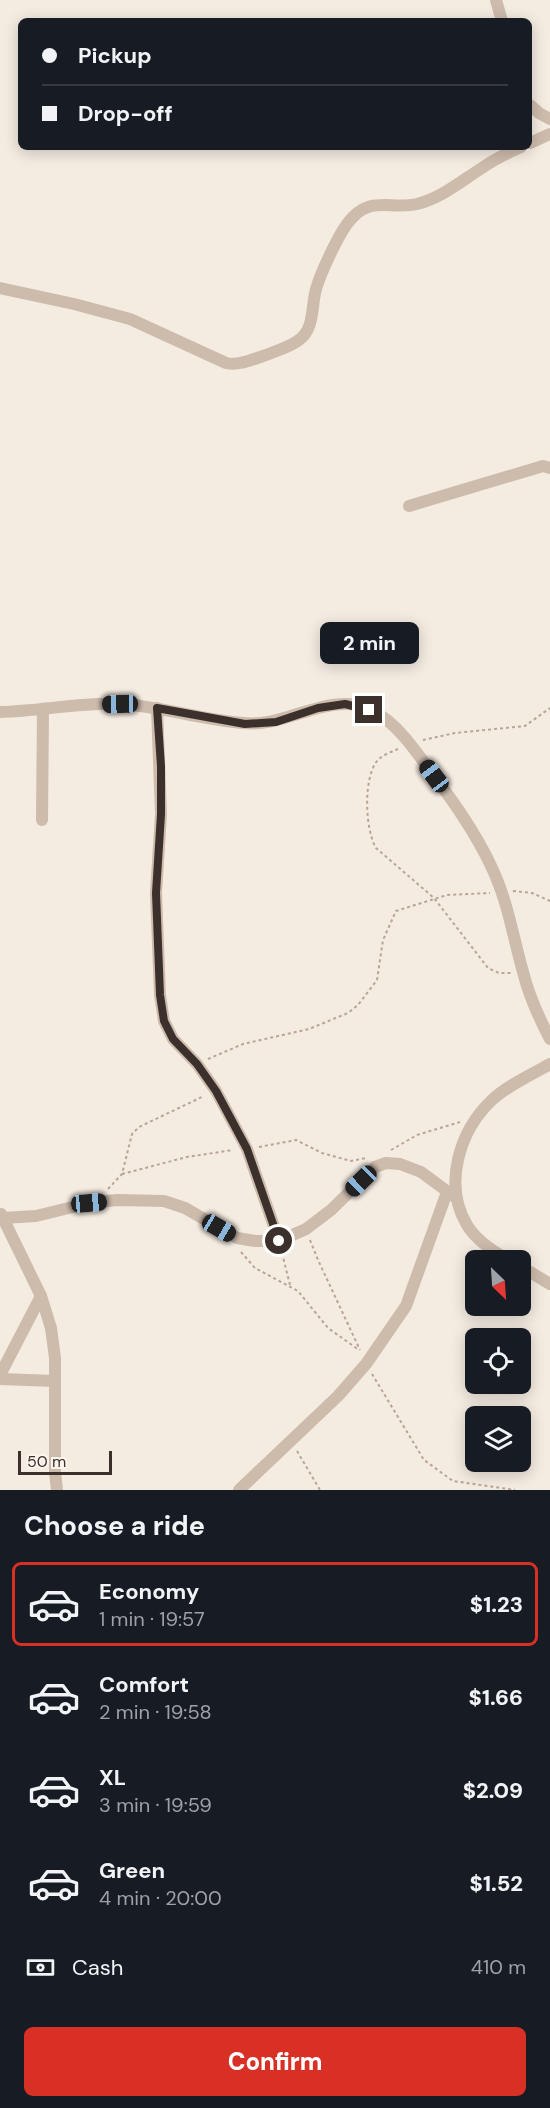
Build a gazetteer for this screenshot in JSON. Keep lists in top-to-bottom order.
{
  "scale_bar": "50 m",
  "north": "bottom right",
  "page": {
    "banner": ["Pickup", "Drop-off"],
    "bubble": "2 min",
    "scale": "50 m",
    "heading": "Choose a ride",
    "list": [
      {
        "name": "Economy",
        "note": "1 min · 19:57",
        "value": "$1.23"
      },
      {
        "name": "Comfort",
        "note": "2 min · 19:58",
        "value": "$1.66"
      },
      {
        "name": "XL",
        "note": "3 min · 19:59",
        "value": "$2.09"
      },
      {
        "name": "Green",
        "note": "4 min · 20:00",
        "value": "$1.52"
      }
    ],
    "pay": ["Cash", "410 m"],
    "buttons": "Confirm"
  }
}
